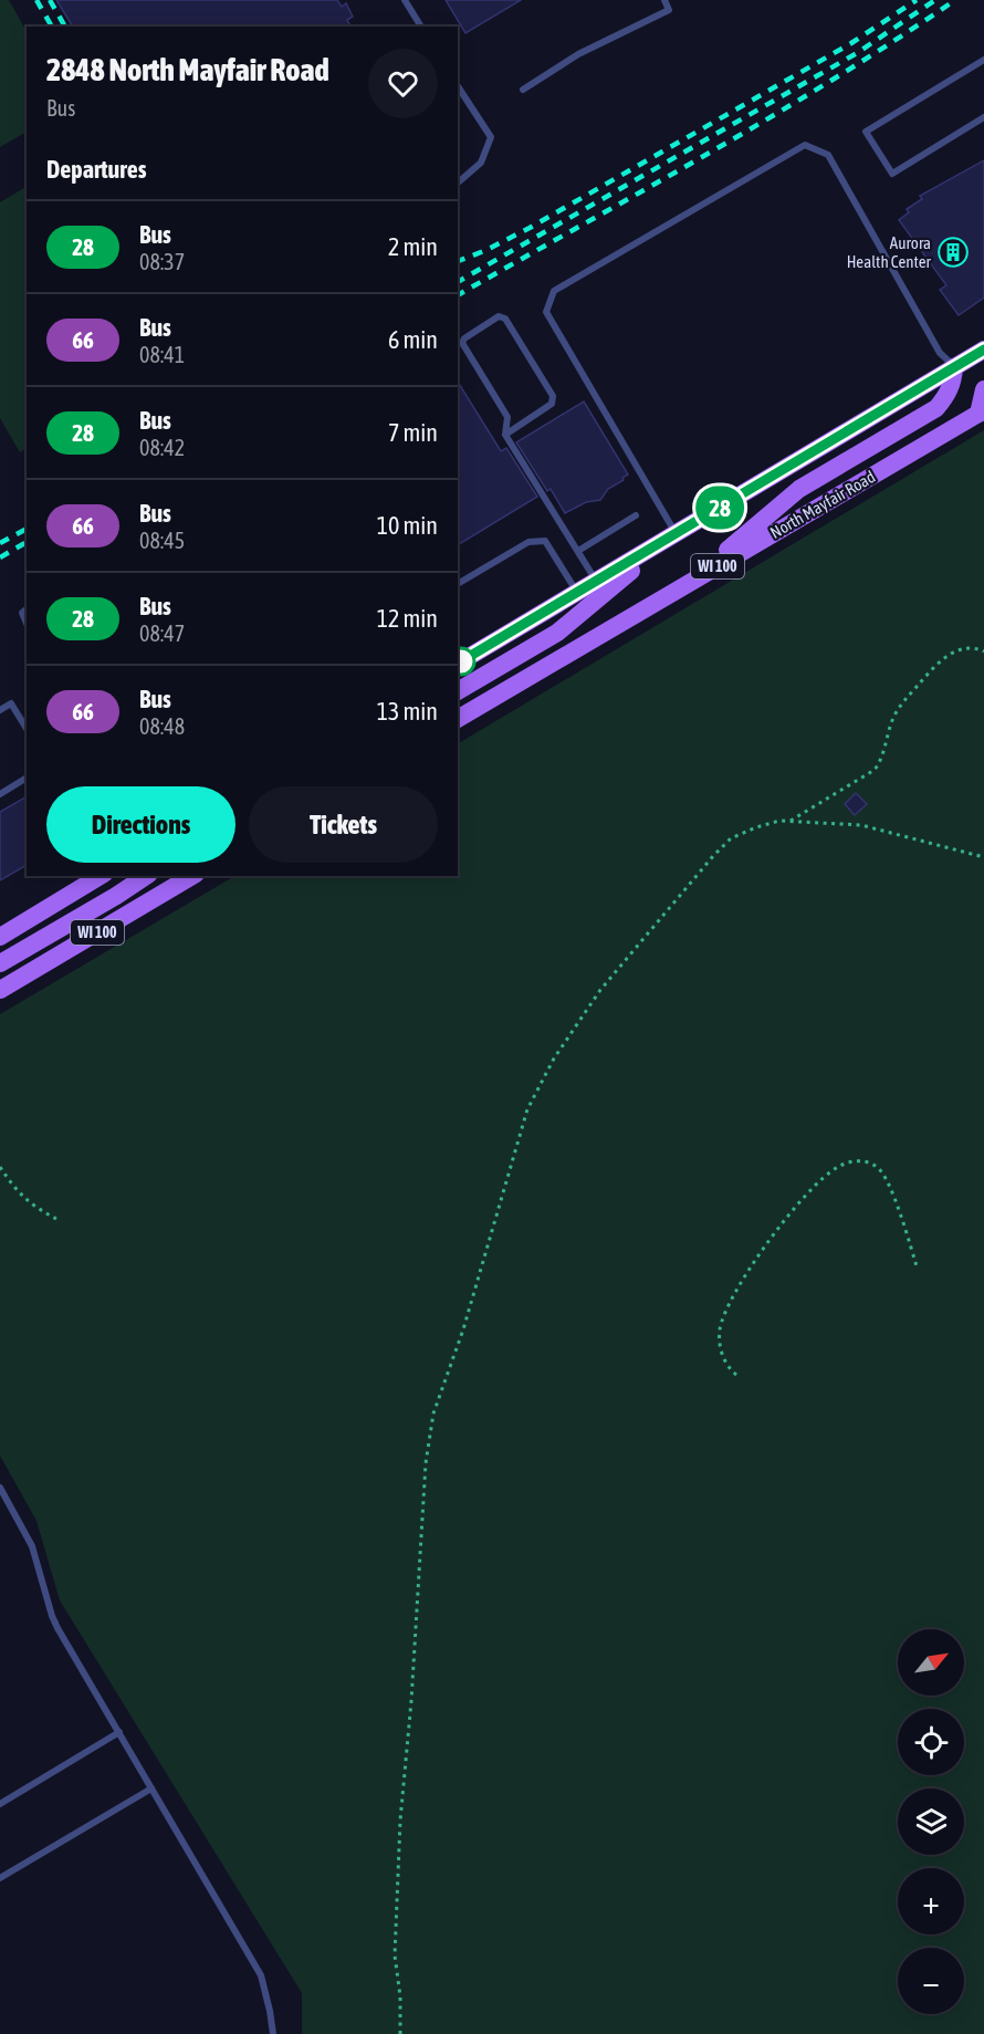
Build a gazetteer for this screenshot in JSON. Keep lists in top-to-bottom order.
{
  "streets": {
    "main road": ["North Mayfair Road", "WI 100"]
  },
  "places": {
    "building": ["Aurora Health Center"]
  },
  "lines": ["bus line 28"],
  "north": "top right",
  "page": {
    "on_map": "28",
    "heading": [
      ["2848 North Mayfair Road", "Bus"],
      "Departures"
    ],
    "list": [
      {
        "mark": "28",
        "name": "Bus",
        "note": "08:37",
        "value": "2 min"
      },
      {
        "mark": "66",
        "name": "Bus",
        "note": "08:41",
        "value": "6 min"
      },
      {
        "mark": "28",
        "name": "Bus",
        "note": "08:42",
        "value": "7 min"
      },
      {
        "mark": "66",
        "name": "Bus",
        "note": "08:45",
        "value": "10 min"
      },
      {
        "mark": "28",
        "name": "Bus",
        "note": "08:47",
        "value": "12 min"
      },
      {
        "mark": "66",
        "name": "Bus",
        "note": "08:48",
        "value": "13 min"
      }
    ],
    "buttons": ["Directions", "Tickets"],
    "map_buttons": ["+", "−"]
  }
}
